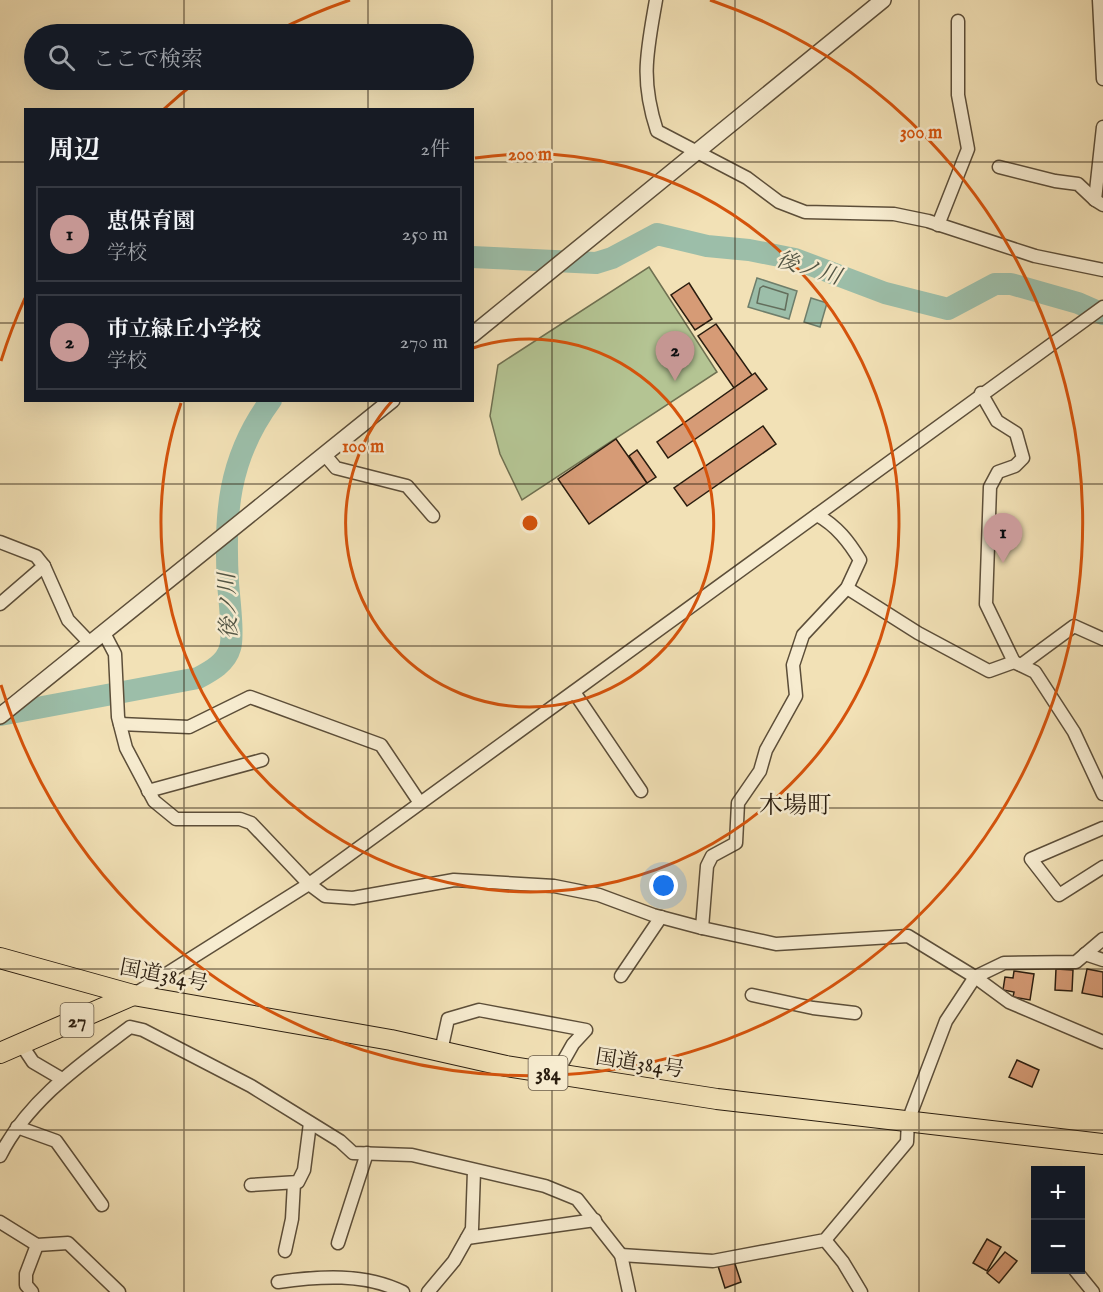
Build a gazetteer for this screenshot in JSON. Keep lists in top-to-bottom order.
{
  "streets": {
    "main road": ["国道384号", "27", "384"]
  },
  "crossings": [
    ["国道384号", "27"]
  ],
  "districts": ["木場町"],
  "water": ["後ノ川"],
  "page": {
    "search": "ここで検索",
    "heading": ["周辺", "2件"],
    "list": [
      {
        "mark": "1",
        "name": "恵保育園",
        "note": "学校",
        "value": "250 m"
      },
      {
        "mark": "2",
        "name": "市立緑丘小学校",
        "note": "学校",
        "value": "270 m"
      }
    ],
    "pins": ["2", "1"],
    "map_buttons": ["+", "−"]
  },
  "rings": ["300 m", "200 m", "100 m"]
}
